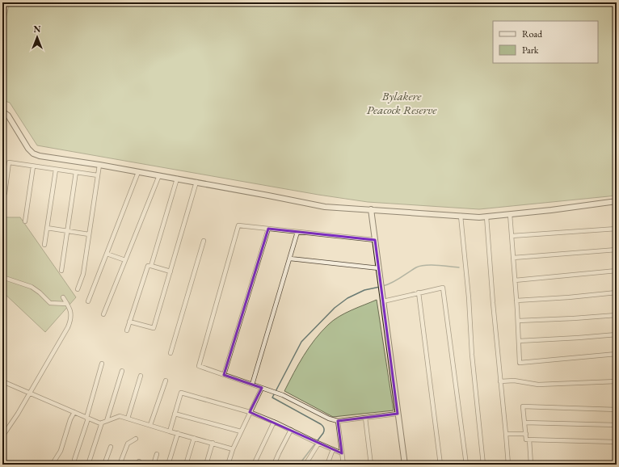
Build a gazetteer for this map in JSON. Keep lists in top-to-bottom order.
{
  "parks": ["Bylakere Peacock Reserve"],
  "legend": ["Road", "Park"],
  "north": "top"
}
